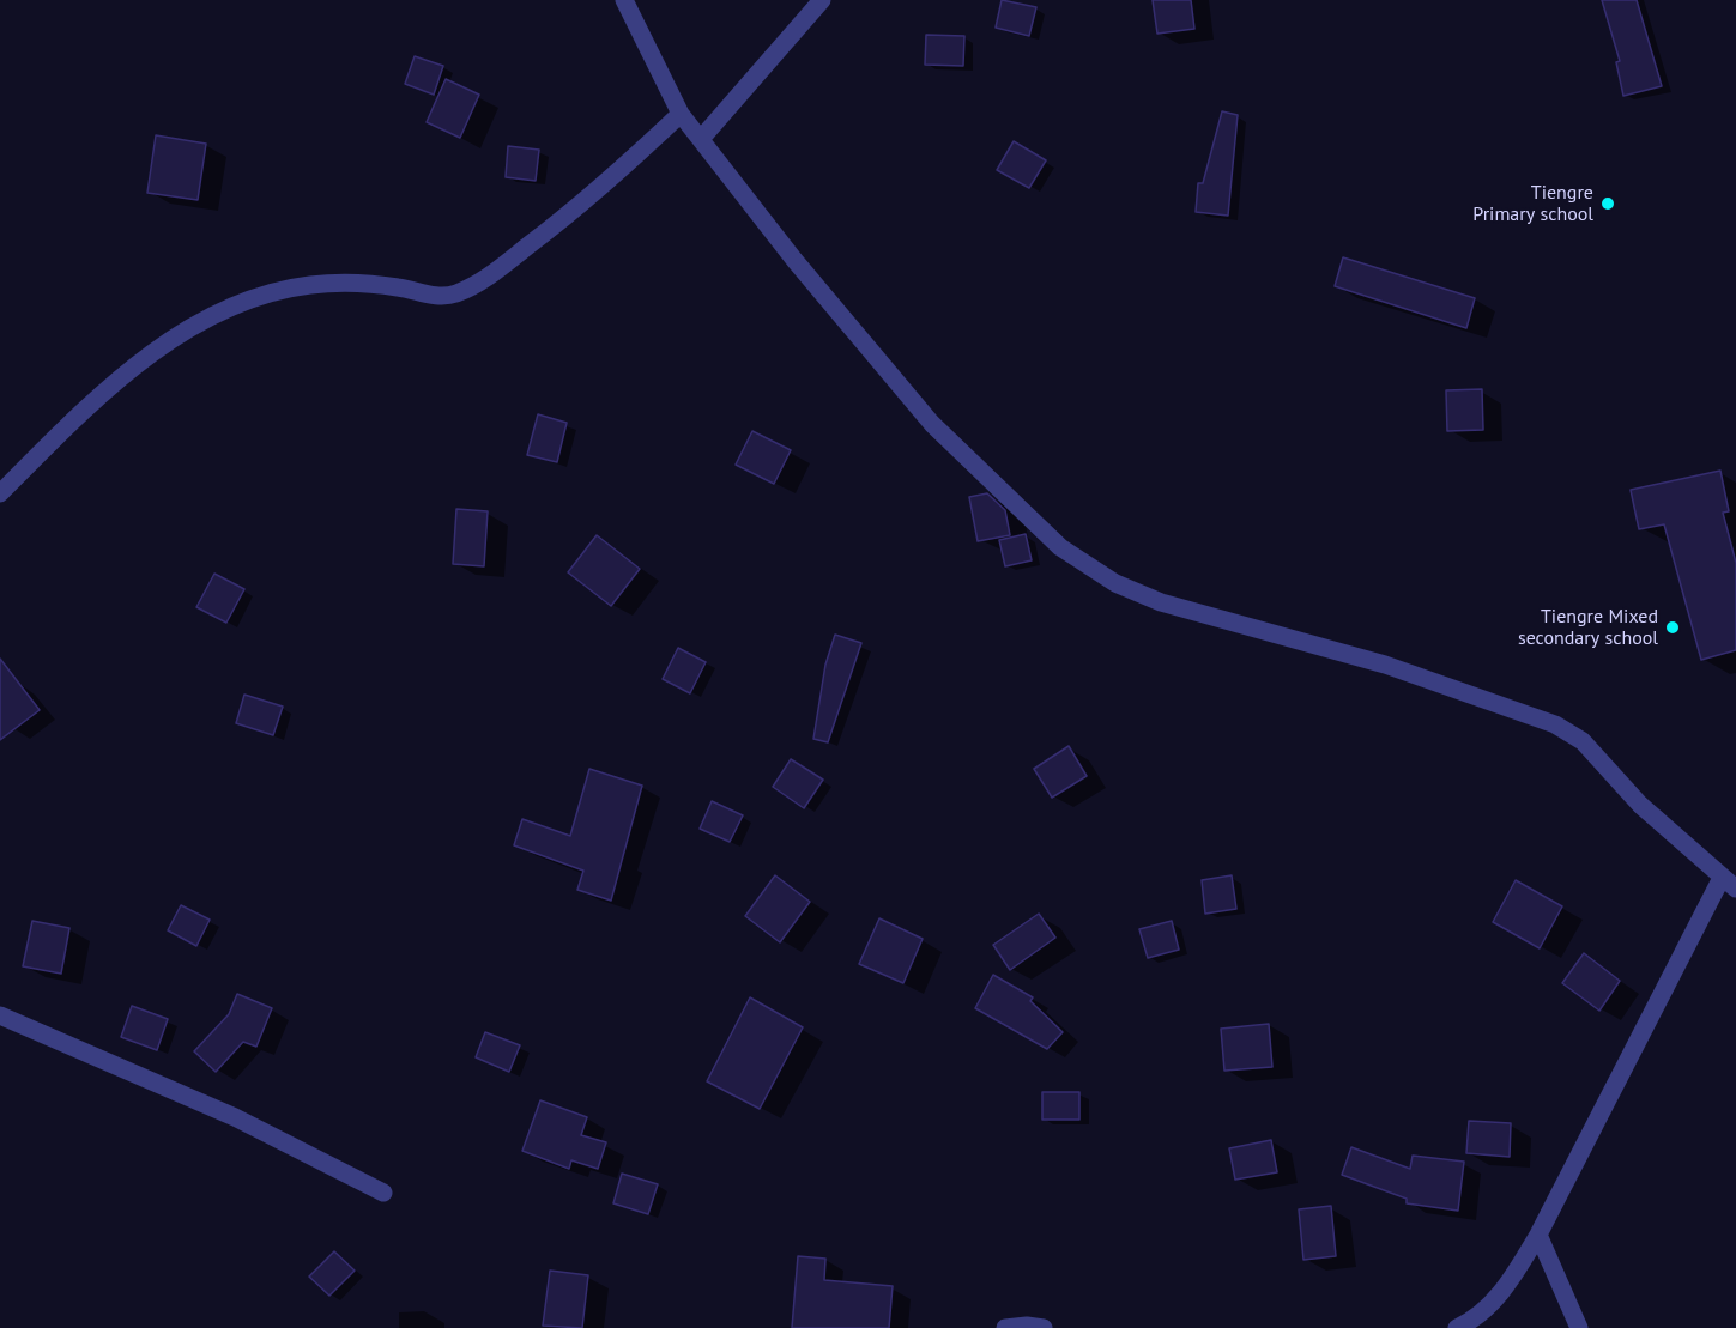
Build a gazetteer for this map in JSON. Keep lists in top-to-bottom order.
{
  "places": ["Tiengre Primary school", "Tiengre Mixed secondary school"]
}
